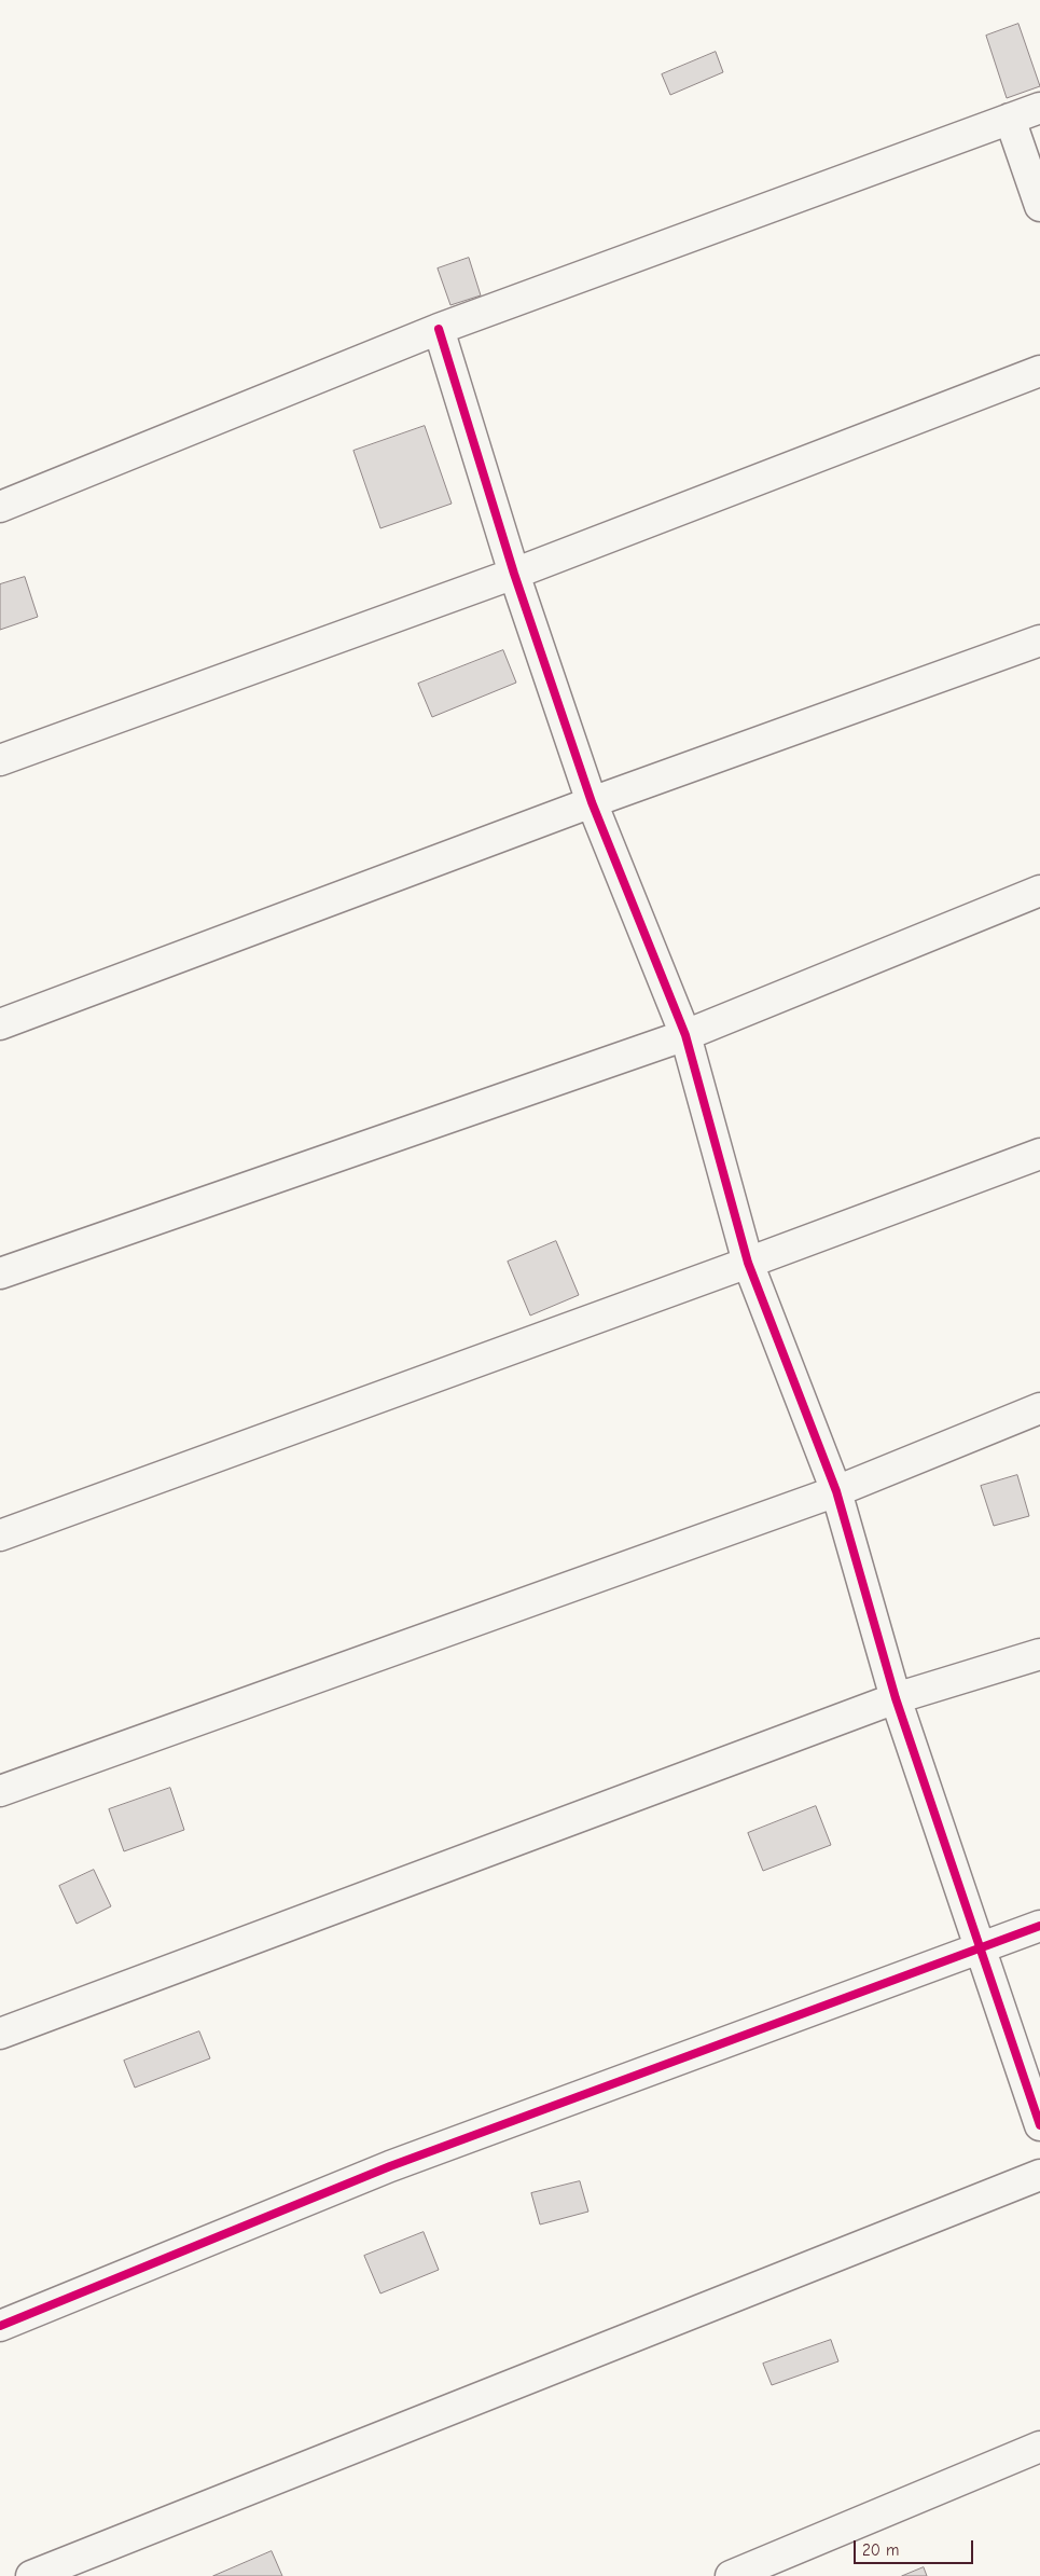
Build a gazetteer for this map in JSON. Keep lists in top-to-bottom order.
{
  "scale_bar": "20 m"
}
